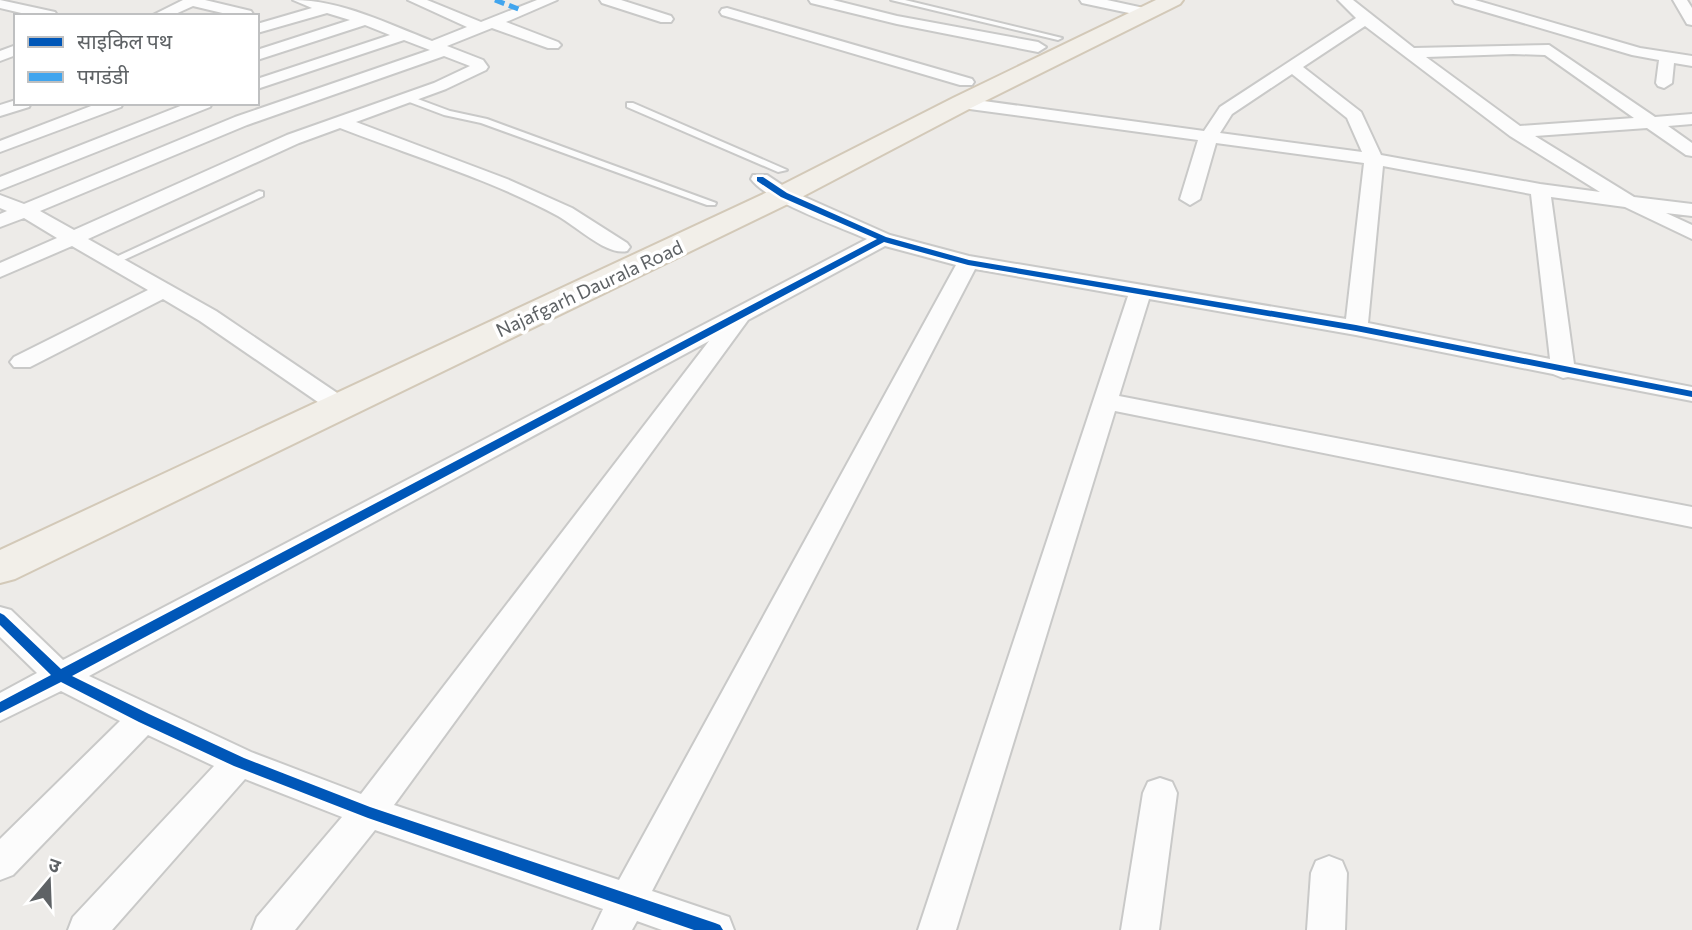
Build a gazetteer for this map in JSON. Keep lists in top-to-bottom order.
{
  "streets": {
    "main road": ["Najafgarh Daurala Road"]
  },
  "legend": ["साइकिल पथ", "पगडंडी"],
  "north": "top"
}
